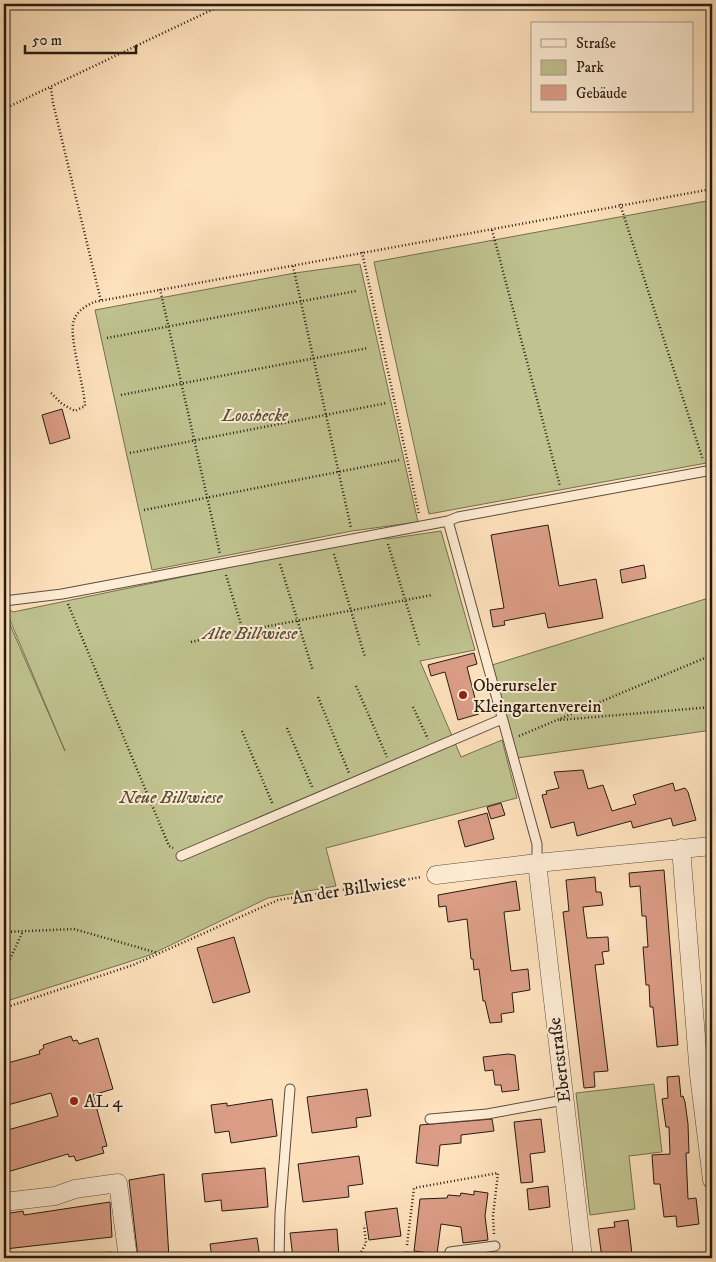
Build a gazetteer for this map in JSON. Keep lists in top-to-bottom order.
{
  "streets": {
    "street": ["Ebertstraße"],
    "path": ["An der Billwiese"]
  },
  "parks": ["Looshecke", "Alte Billwiese", "Neue Billwiese"],
  "places": ["Oberurseler Kleingartenverein", "AL 4"],
  "legend": ["Straße", "Park", "Gebäude"],
  "scale_bar": "50 m"
}
